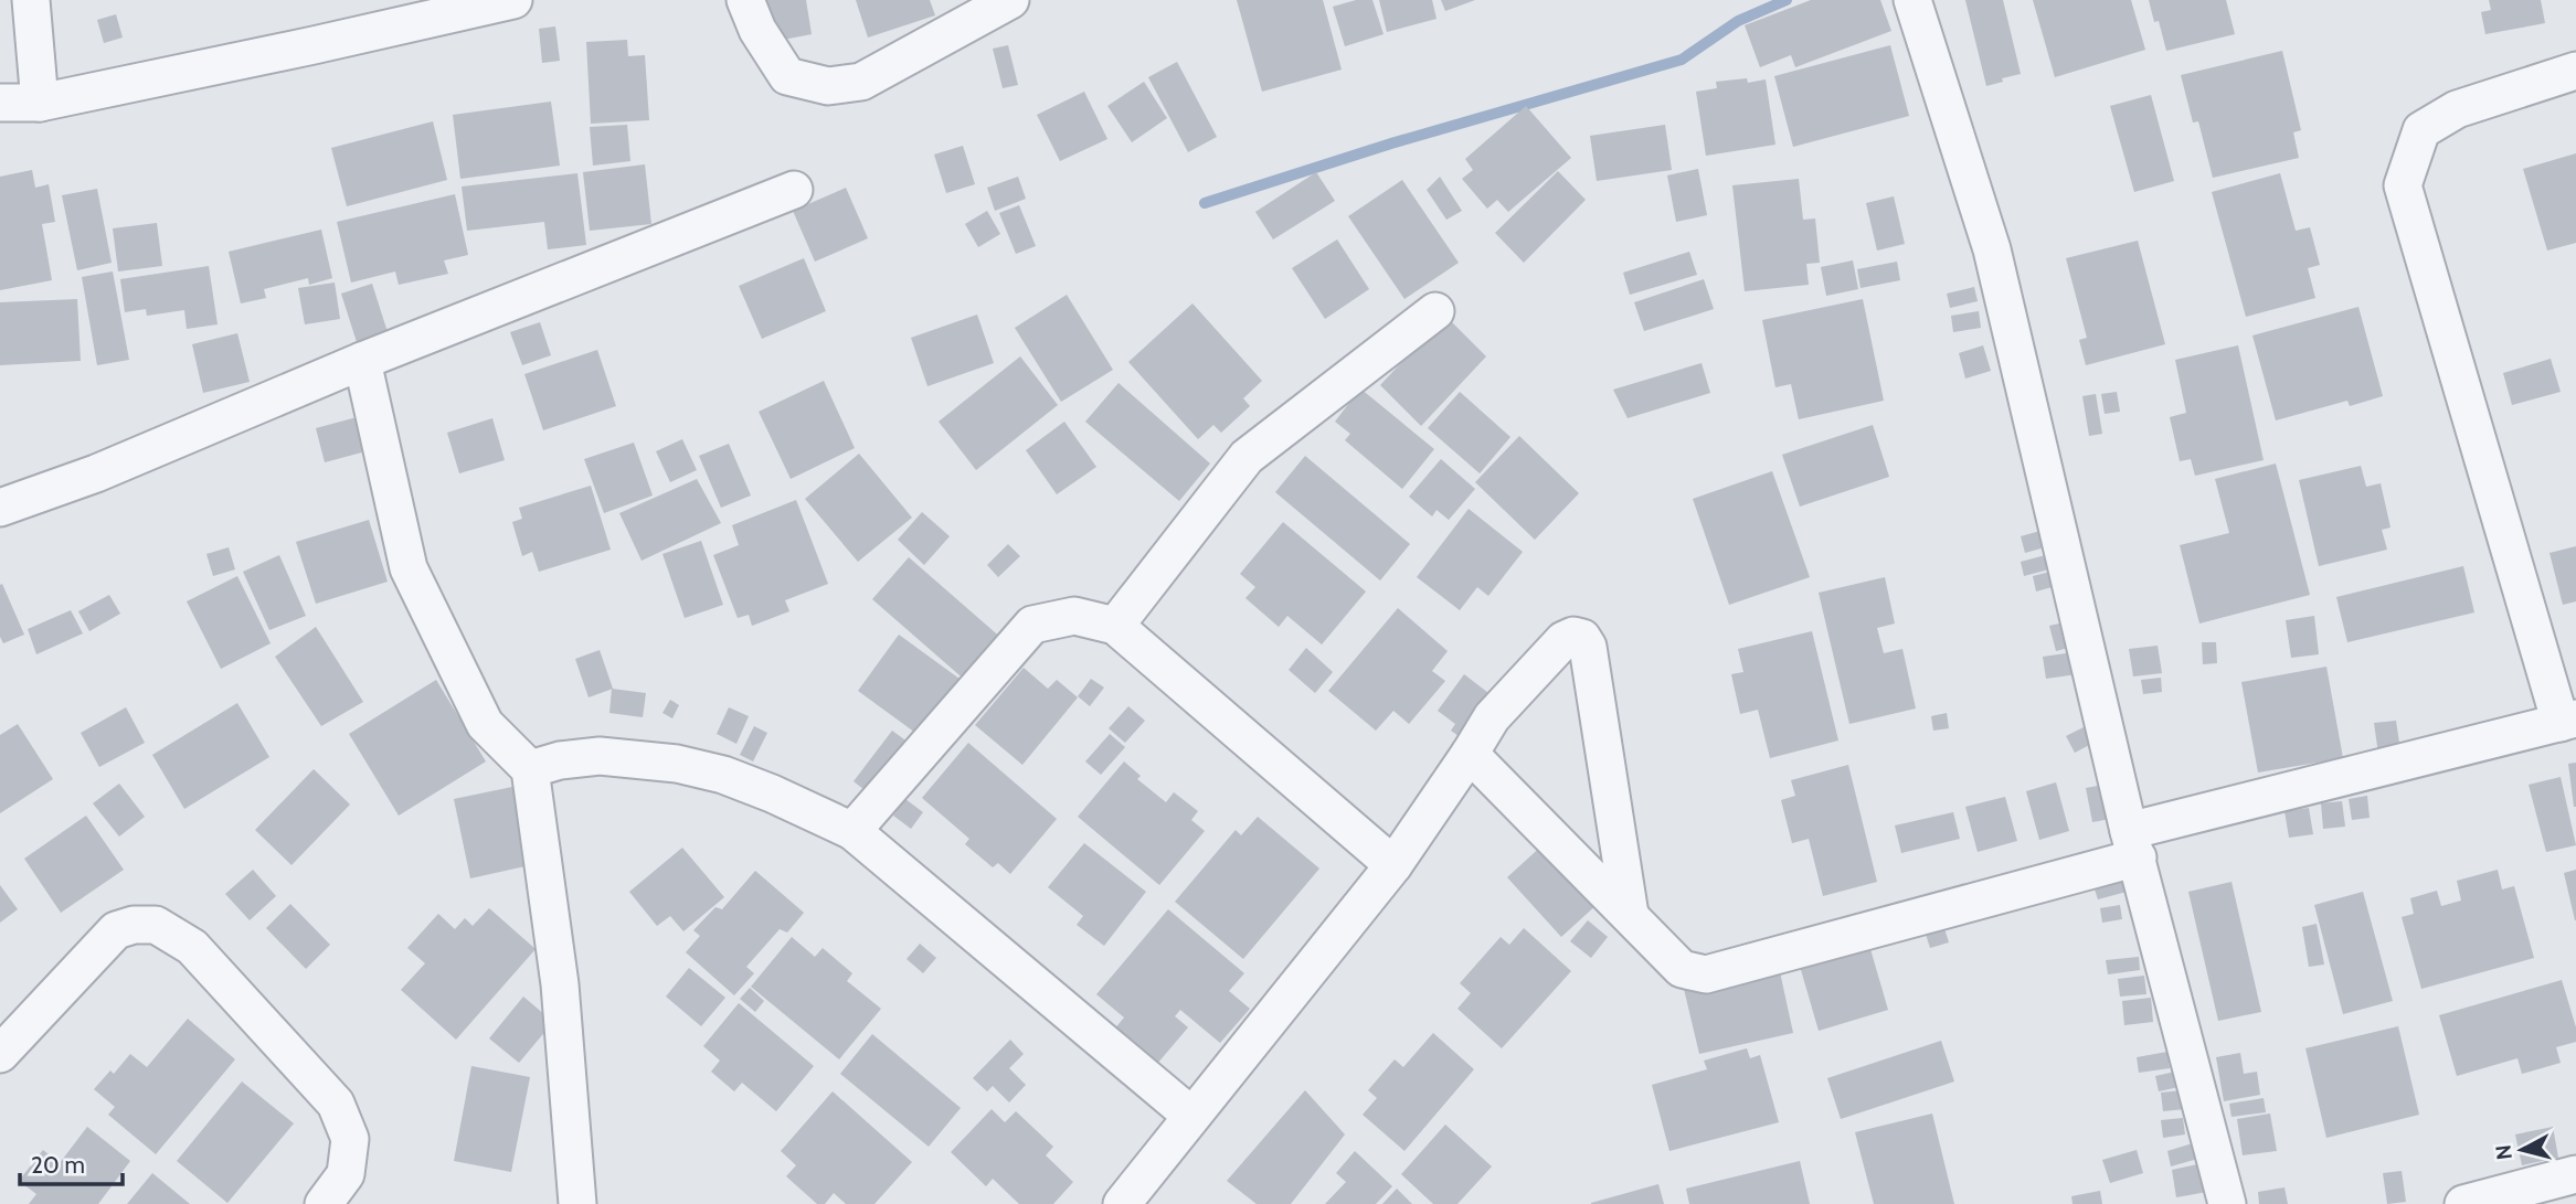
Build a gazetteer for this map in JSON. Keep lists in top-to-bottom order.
{
  "scale_bar": "20 m",
  "north": "left"
}
